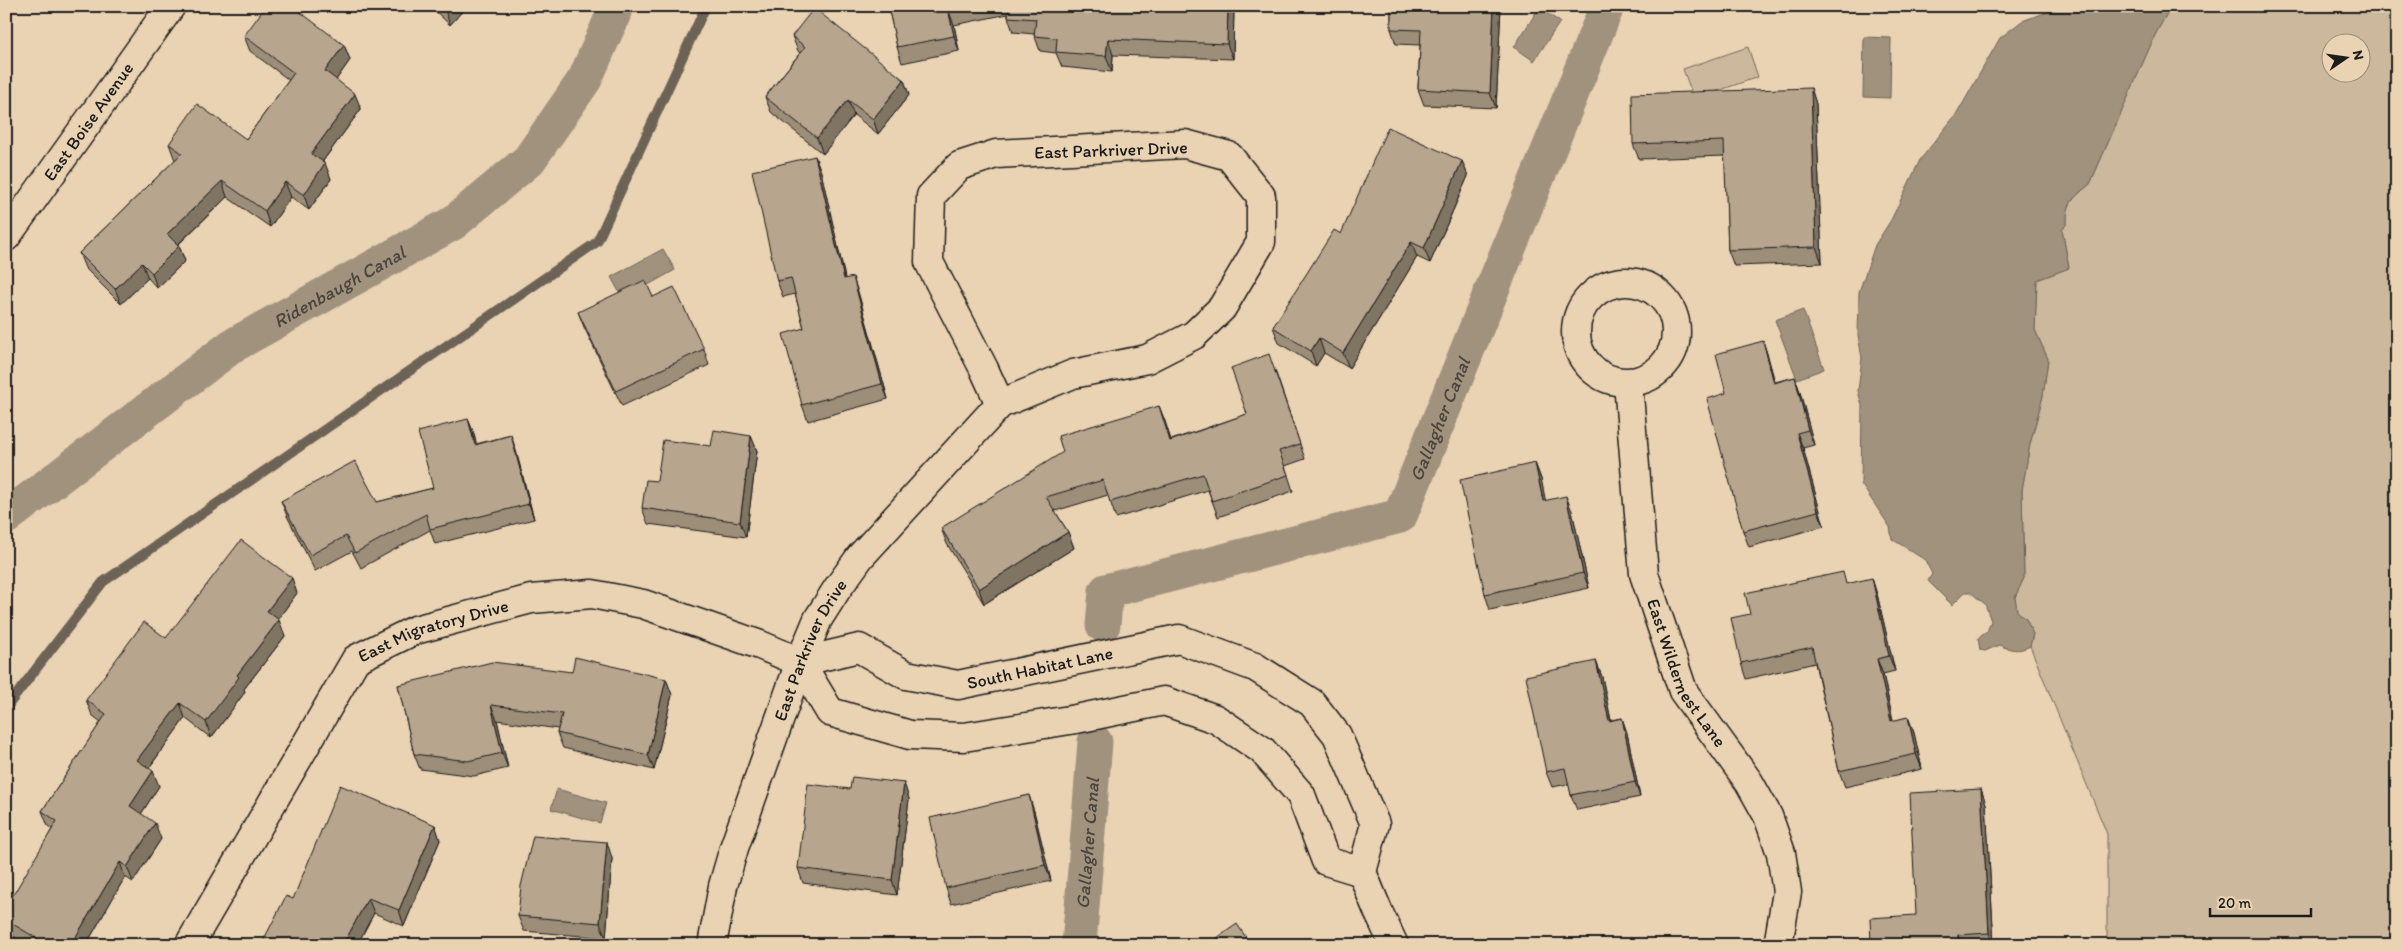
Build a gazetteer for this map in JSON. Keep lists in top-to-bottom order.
{
  "streets": {
    "street": [
      "East Boise Avenue",
      "East Parkriver Drive",
      "East Migratory Drive",
      "South Habitat Lane",
      "East Wildernest Lane"
    ]
  },
  "crossings": [
    ["East Parkriver Drive", "East Migratory Drive"],
    ["East Parkriver Drive", "South Habitat Lane"],
    ["East Migratory Drive", "South Habitat Lane"]
  ],
  "water": ["Ridenbaugh Canal", "Gallagher Canal"],
  "scale_bar": "20 m",
  "north": "right"
}
